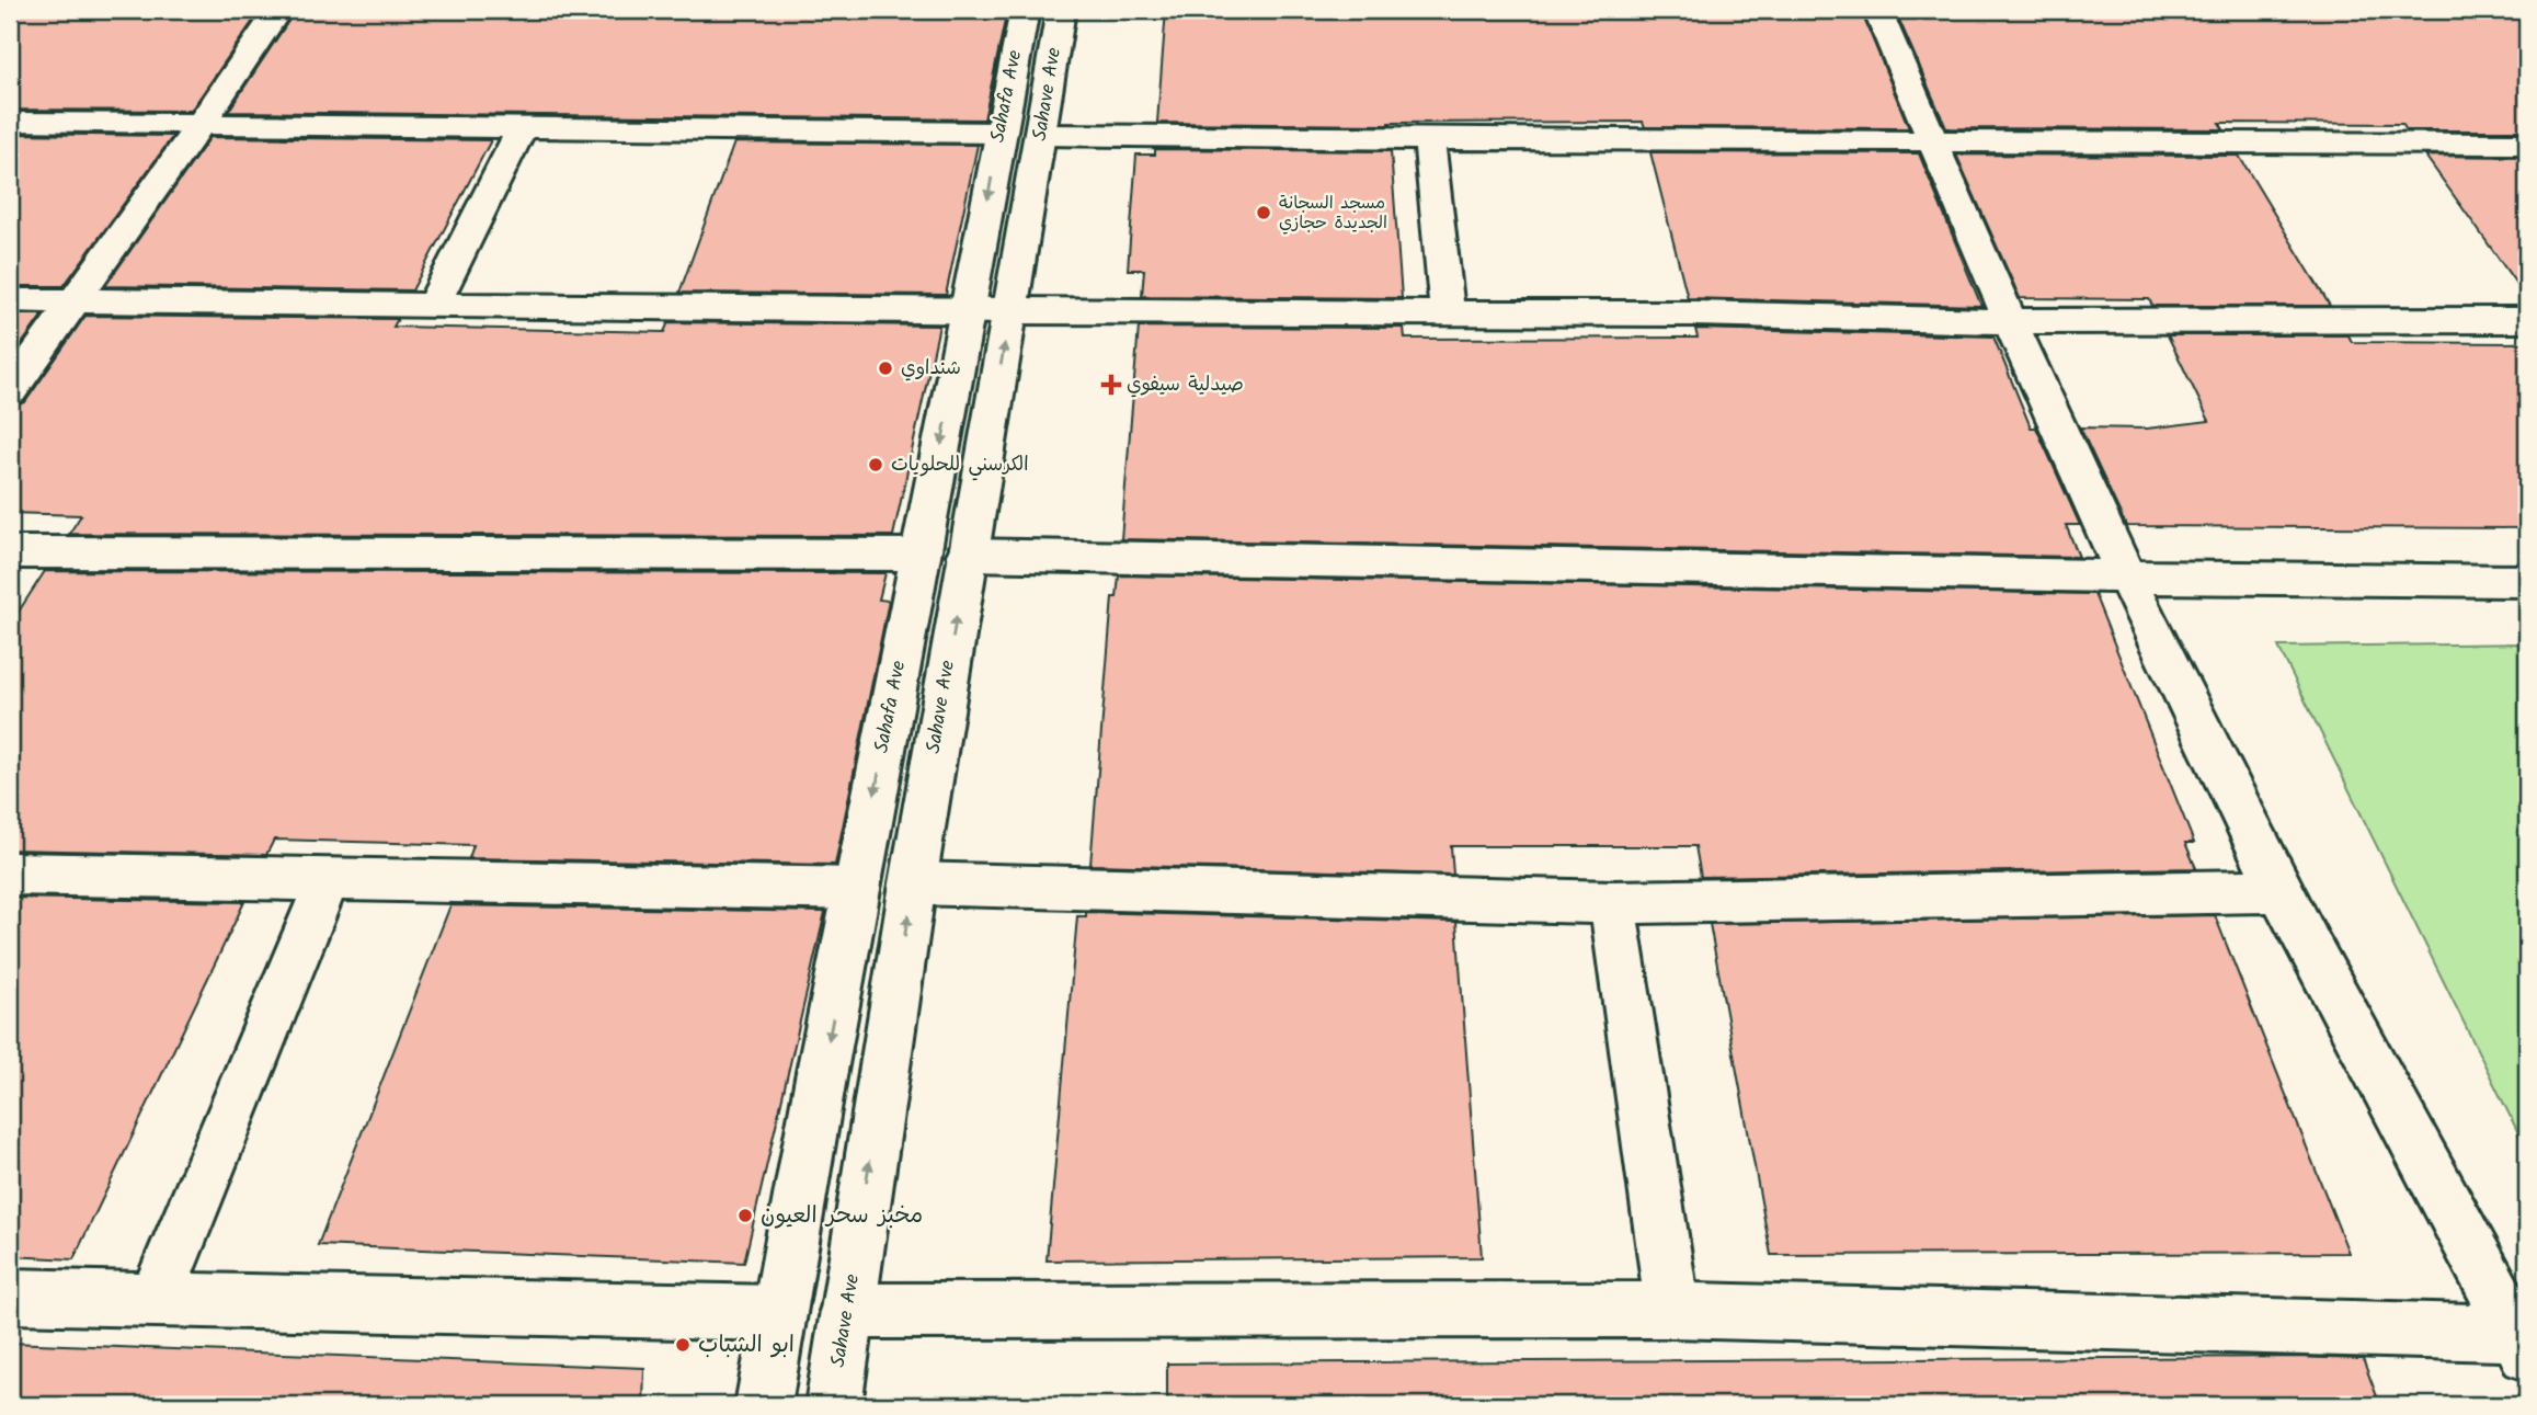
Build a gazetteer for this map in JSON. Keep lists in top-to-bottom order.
{
  "streets": {
    "street": ["Sahave Ave", "Sahafa Ave"]
  },
  "one_way": ["Sahave Ave", "Sahafa Ave"],
  "places": {
    "other": [
      "مسجد السجانة الجديدة حجازي",
      "شنداوي",
      "الكرسني للحلويات",
      "مخبز سحر العيون",
      "ابو الشباب"
    ],
    "health": ["صيدلية سيفوي"]
  }
}
